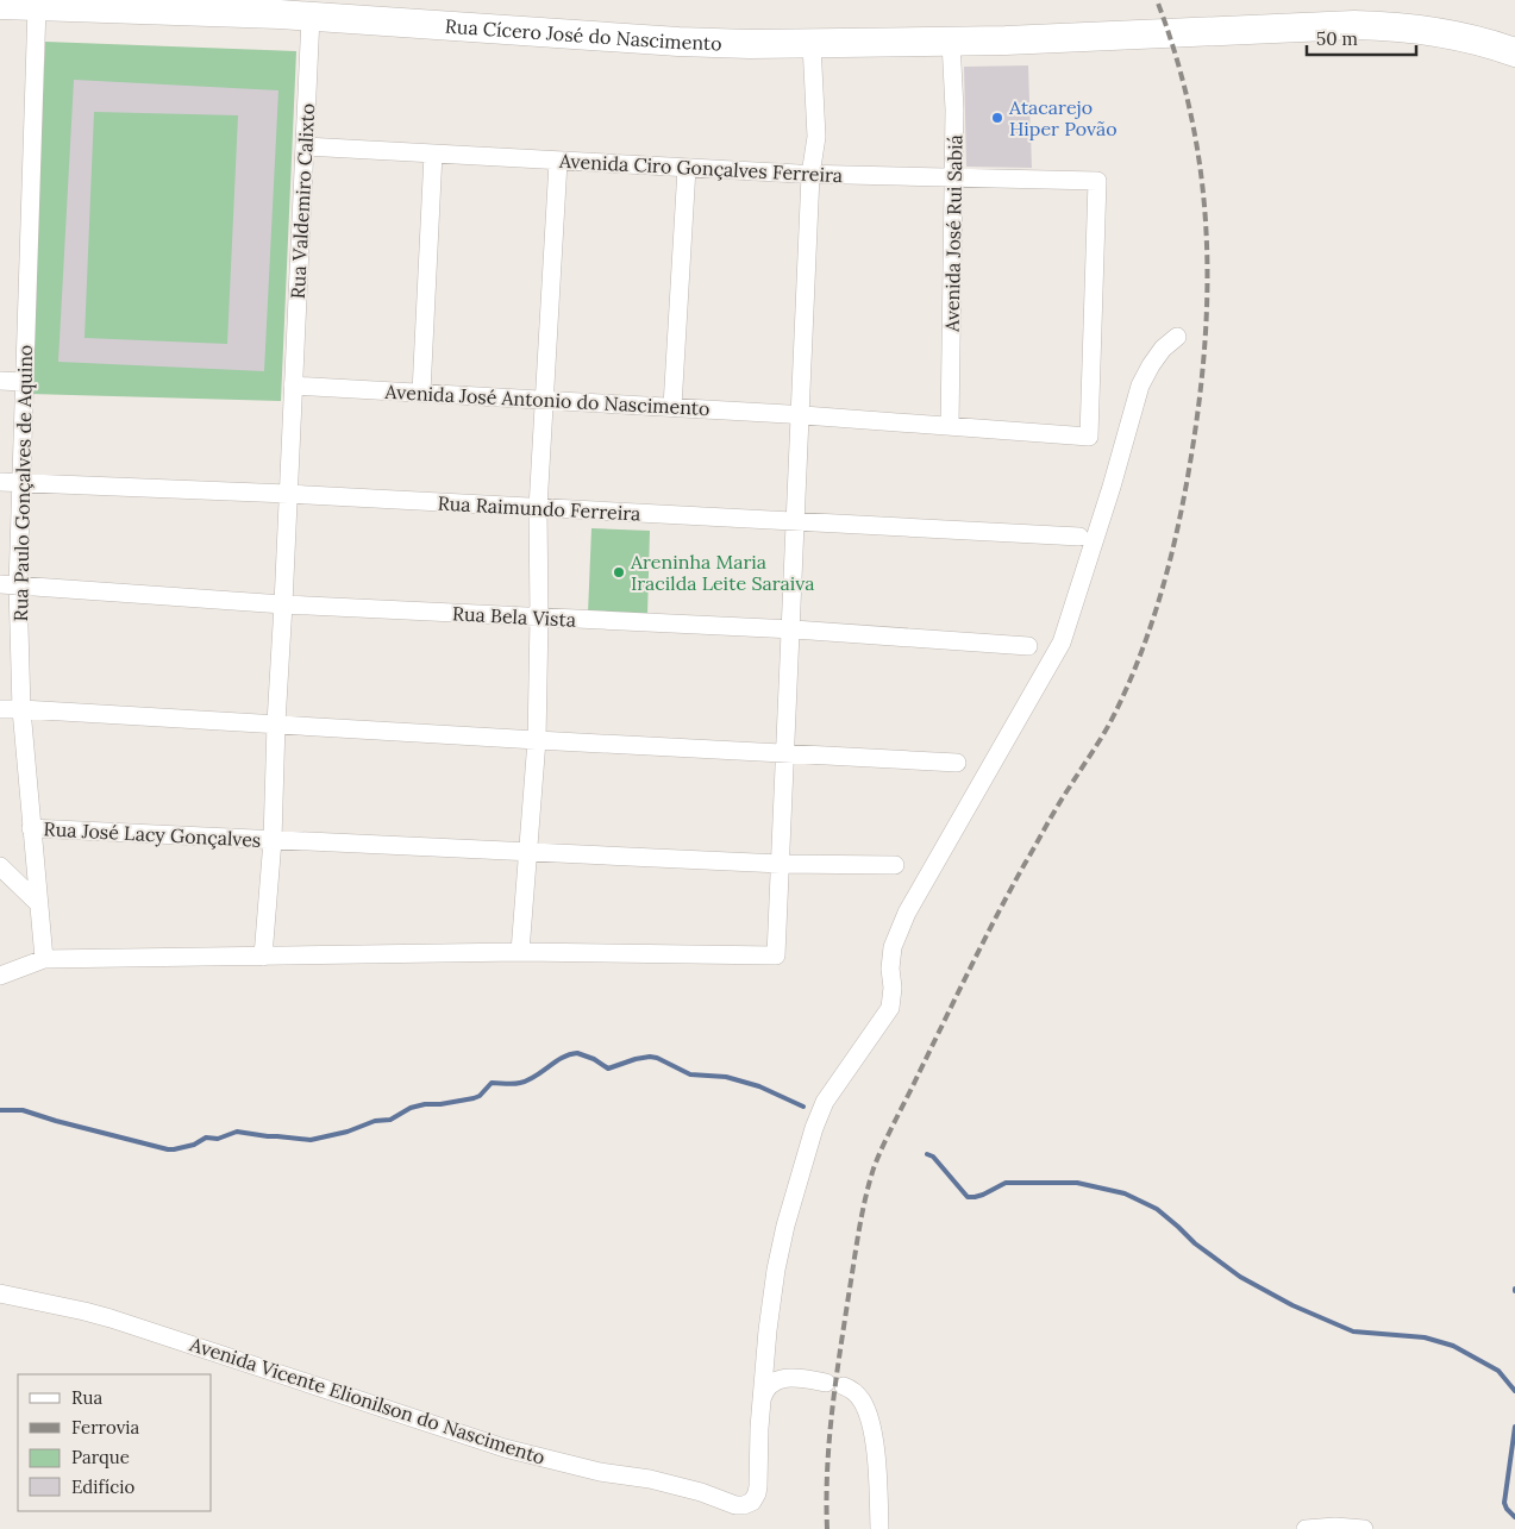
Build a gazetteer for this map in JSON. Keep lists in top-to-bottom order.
{
  "streets": {
    "main road": ["Rua Cícero José do Nascimento"],
    "street": [
      "Avenida Ciro Gonçalves Ferreira",
      "Rua Valdemiro Calixto",
      "Avenida José Rui Sabiá",
      "Avenida José Antonio do Nascimento",
      "Rua Paulo Gonçalves de Aquino",
      "Rua Raimundo Ferreira",
      "Rua Bela Vista",
      "Rua José Lacy Gonçalves",
      "Avenida Vicente Elionilson do Nascimento"
    ]
  },
  "crossings": [
    ["Rua Cícero José do Nascimento", "Rua Valdemiro Calixto"],
    ["Rua Cícero José do Nascimento", "Avenida José Rui Sabiá"],
    ["Rua Cícero José do Nascimento", "Rua Paulo Gonçalves de Aquino"],
    ["Avenida Ciro Gonçalves Ferreira", "Rua Valdemiro Calixto"],
    ["Avenida Ciro Gonçalves Ferreira", "Avenida José Rui Sabiá"],
    ["Avenida Ciro Gonçalves Ferreira", "Avenida José Antonio do Nascimento"],
    ["Rua Valdemiro Calixto", "Avenida José Antonio do Nascimento"],
    ["Rua Valdemiro Calixto", "Rua Raimundo Ferreira"],
    ["Rua Valdemiro Calixto", "Rua Bela Vista"],
    ["Rua Valdemiro Calixto", "Rua José Lacy Gonçalves"],
    ["Avenida José Rui Sabiá", "Avenida José Antonio do Nascimento"],
    ["Rua Paulo Gonçalves de Aquino", "Rua Raimundo Ferreira"],
    ["Rua Paulo Gonçalves de Aquino", "Rua Bela Vista"],
    ["Rua Paulo Gonçalves de Aquino", "Rua José Lacy Gonçalves"]
  ],
  "places": ["Atacarejo Hiper Povão", "Areninha Maria Iracilda Leite Saraiva"],
  "legend": [
    "Rua",
    "Ferrovia",
    "Parque",
    "Edifício"
  ],
  "scale_bar": "50 m"
}
